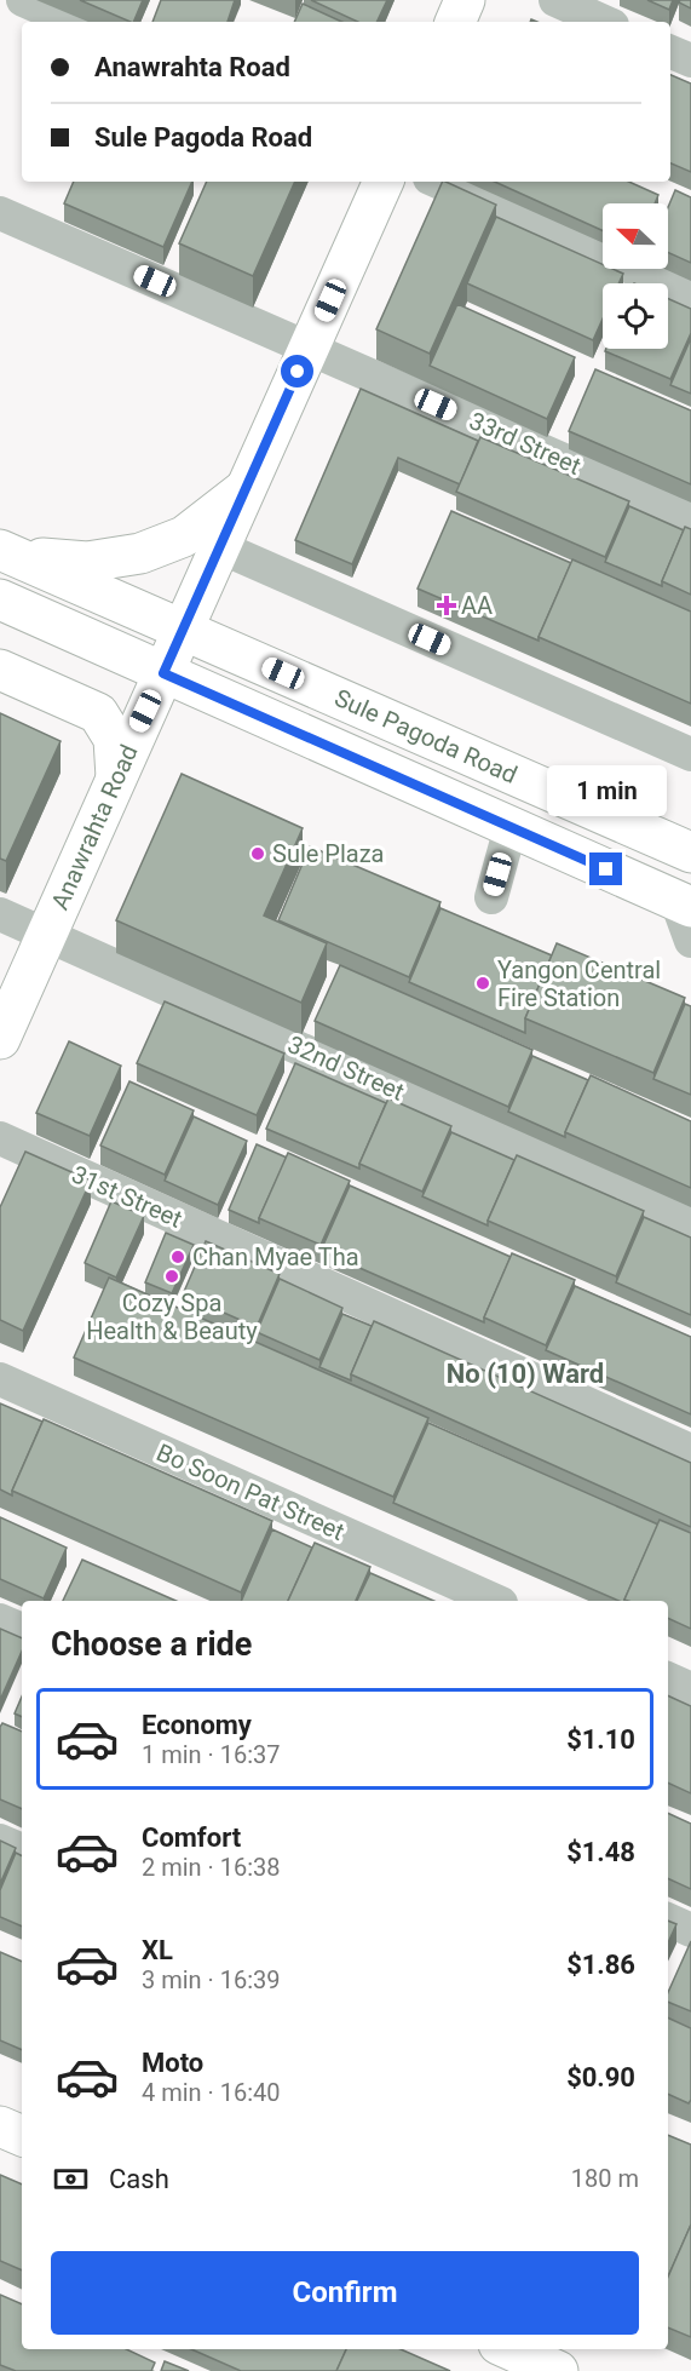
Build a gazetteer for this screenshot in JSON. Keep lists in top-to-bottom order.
{
  "streets": {
    "main road": ["Sule Pagoda Road", "Anawrahta Road"],
    "street": [
      "33rd Street",
      "32nd Street",
      "31st Street",
      "Bo Soon Pat Street"
    ]
  },
  "crossings": [
    ["33rd Street", "Anawrahta Road"],
    ["Sule Pagoda Road", "Anawrahta Road"],
    ["Anawrahta Road", "32nd Street"]
  ],
  "districts": ["No (10) Ward"],
  "places": {
    "health": ["AA"],
    "other": [
      "Sule Plaza",
      "Yangon Central Fire Station",
      "Chan Myae Tha",
      "Cozy Spa Health & Beauty"
    ]
  },
  "north": "left",
  "page": {
    "banner": ["Anawrahta Road", "Sule Pagoda Road"],
    "bubble": "1 min",
    "heading": "Choose a ride",
    "list": [
      {
        "name": "Economy",
        "note": "1 min · 16:37",
        "value": "$1.10"
      },
      {
        "name": "Comfort",
        "note": "2 min · 16:38",
        "value": "$1.48"
      },
      {
        "name": "XL",
        "note": "3 min · 16:39",
        "value": "$1.86"
      },
      {
        "name": "Moto",
        "note": "4 min · 16:40",
        "value": "$0.90"
      }
    ],
    "pay": ["Cash", "180 m"],
    "buttons": "Confirm"
  }
}
